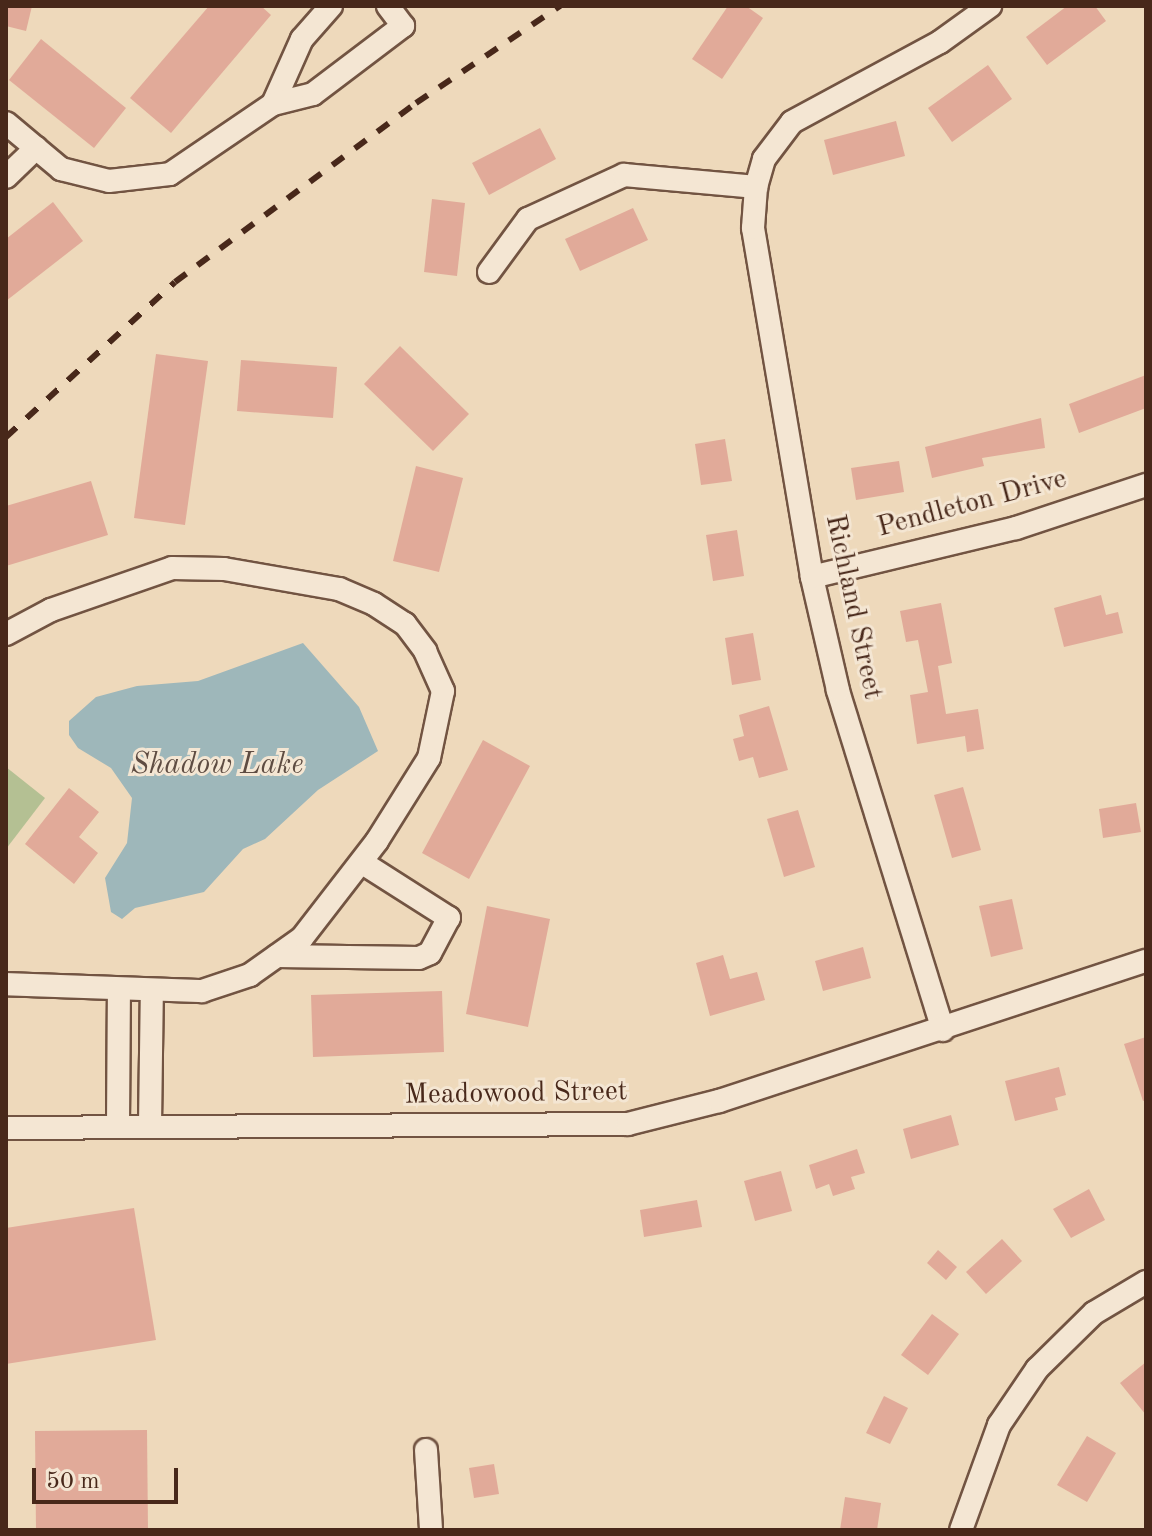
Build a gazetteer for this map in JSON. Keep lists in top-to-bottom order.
{
  "streets": {
    "street": ["Pendleton Drive", "Richland Street", "Meadowood Street"]
  },
  "crossings": [
    ["Pendleton Drive", "Richland Street"],
    ["Richland Street", "Meadowood Street"]
  ],
  "water": ["Shadow Lake"],
  "scale_bar": "50 m"
}
